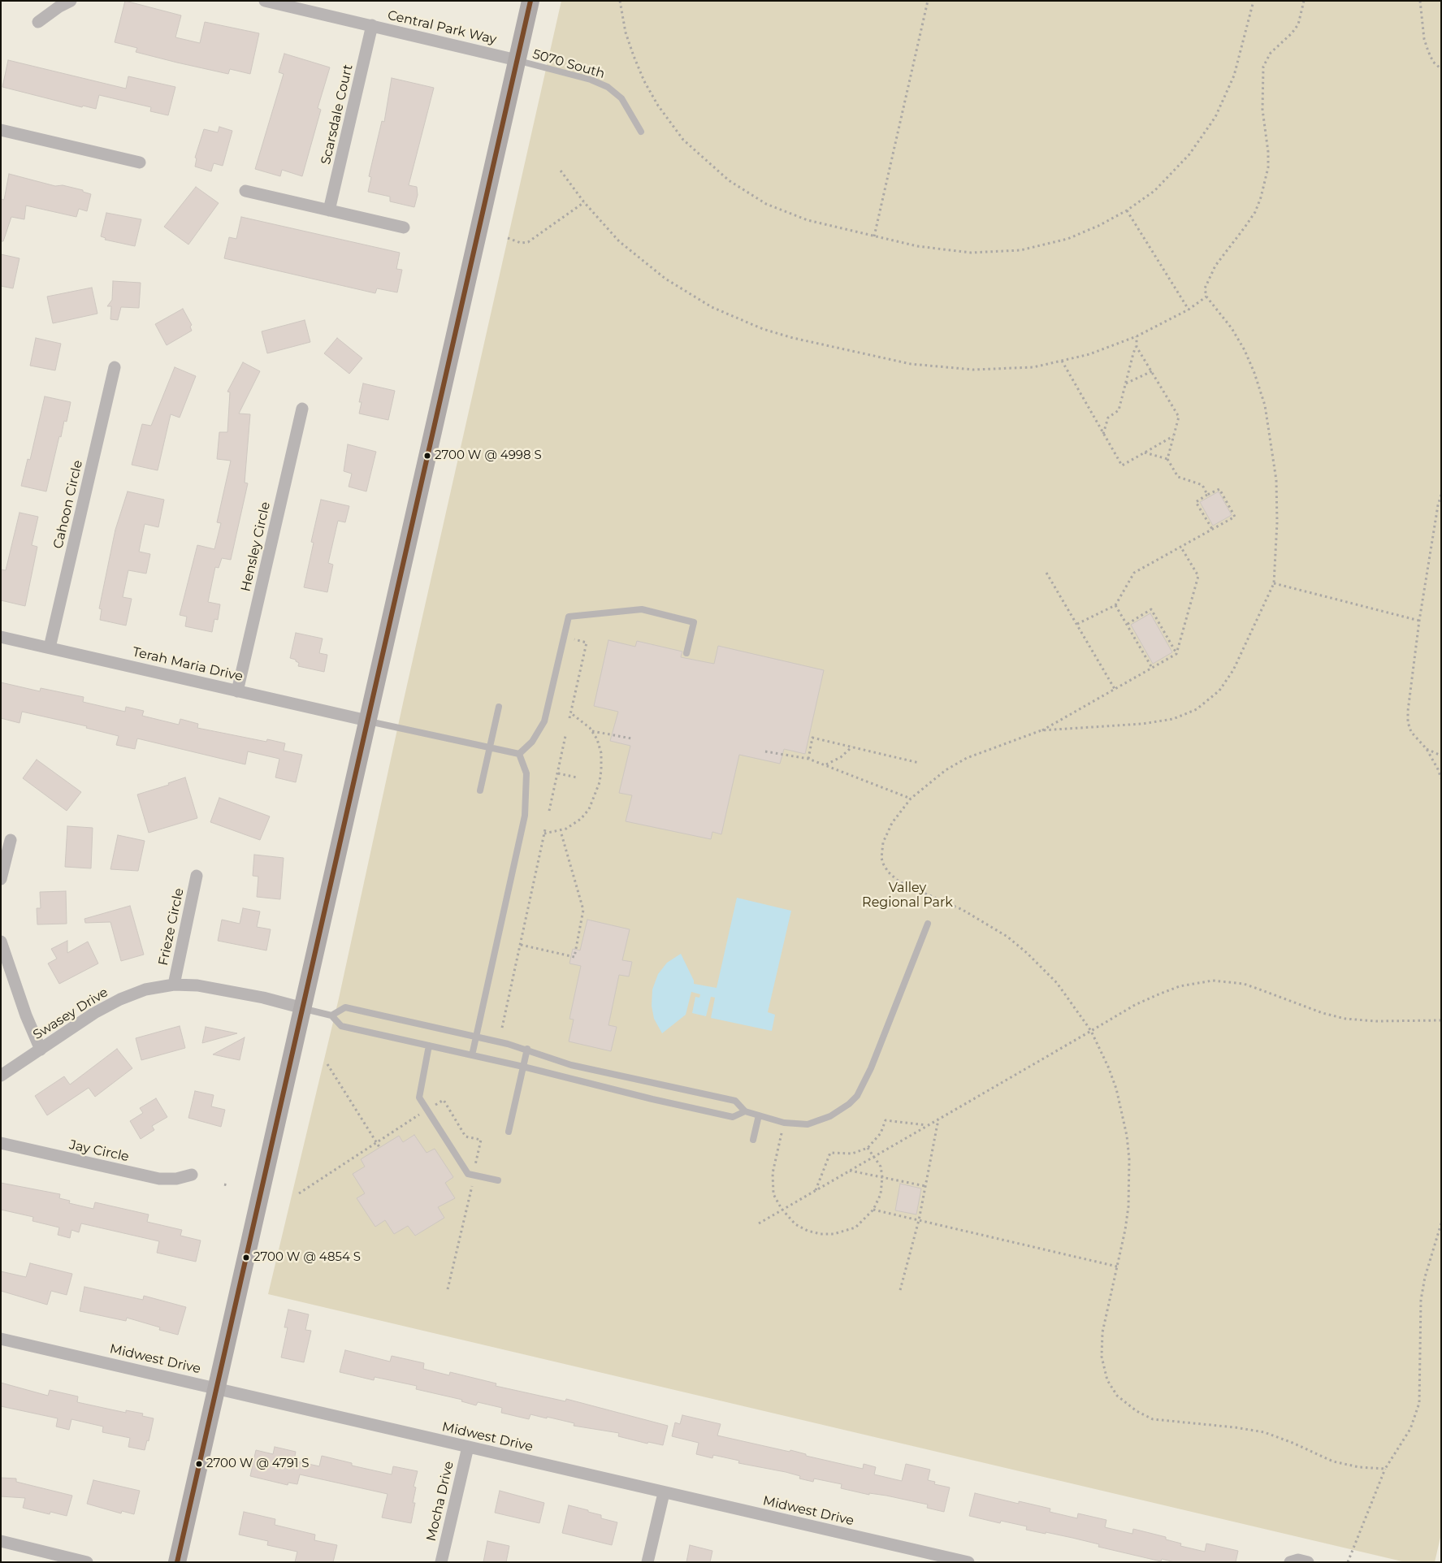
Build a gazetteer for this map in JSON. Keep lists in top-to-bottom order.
{
  "streets": {
    "street": [
      "Central Park Way",
      "Scarsdale Court",
      "Cahoon Circle",
      "Hensley Circle",
      "Terah Maria Drive",
      "Frieze Circle",
      "Swasey Drive",
      "Jay Circle",
      "Midwest Drive",
      "Mocha Drive"
    ],
    "lane": ["5070 South"]
  },
  "crossings": [
    ["Central Park Way", "5070 South"],
    ["Central Park Way", "Scarsdale Court"],
    ["Cahoon Circle", "Terah Maria Drive"],
    ["Hensley Circle", "Terah Maria Drive"],
    ["Frieze Circle", "Swasey Drive"],
    ["Midwest Drive", "Mocha Drive"]
  ],
  "parks": ["Valley Regional Park"],
  "places": ["2700 W @ 4998 S", "2700 W @ 4854 S", "2700 W @ 4791 S"]
}
